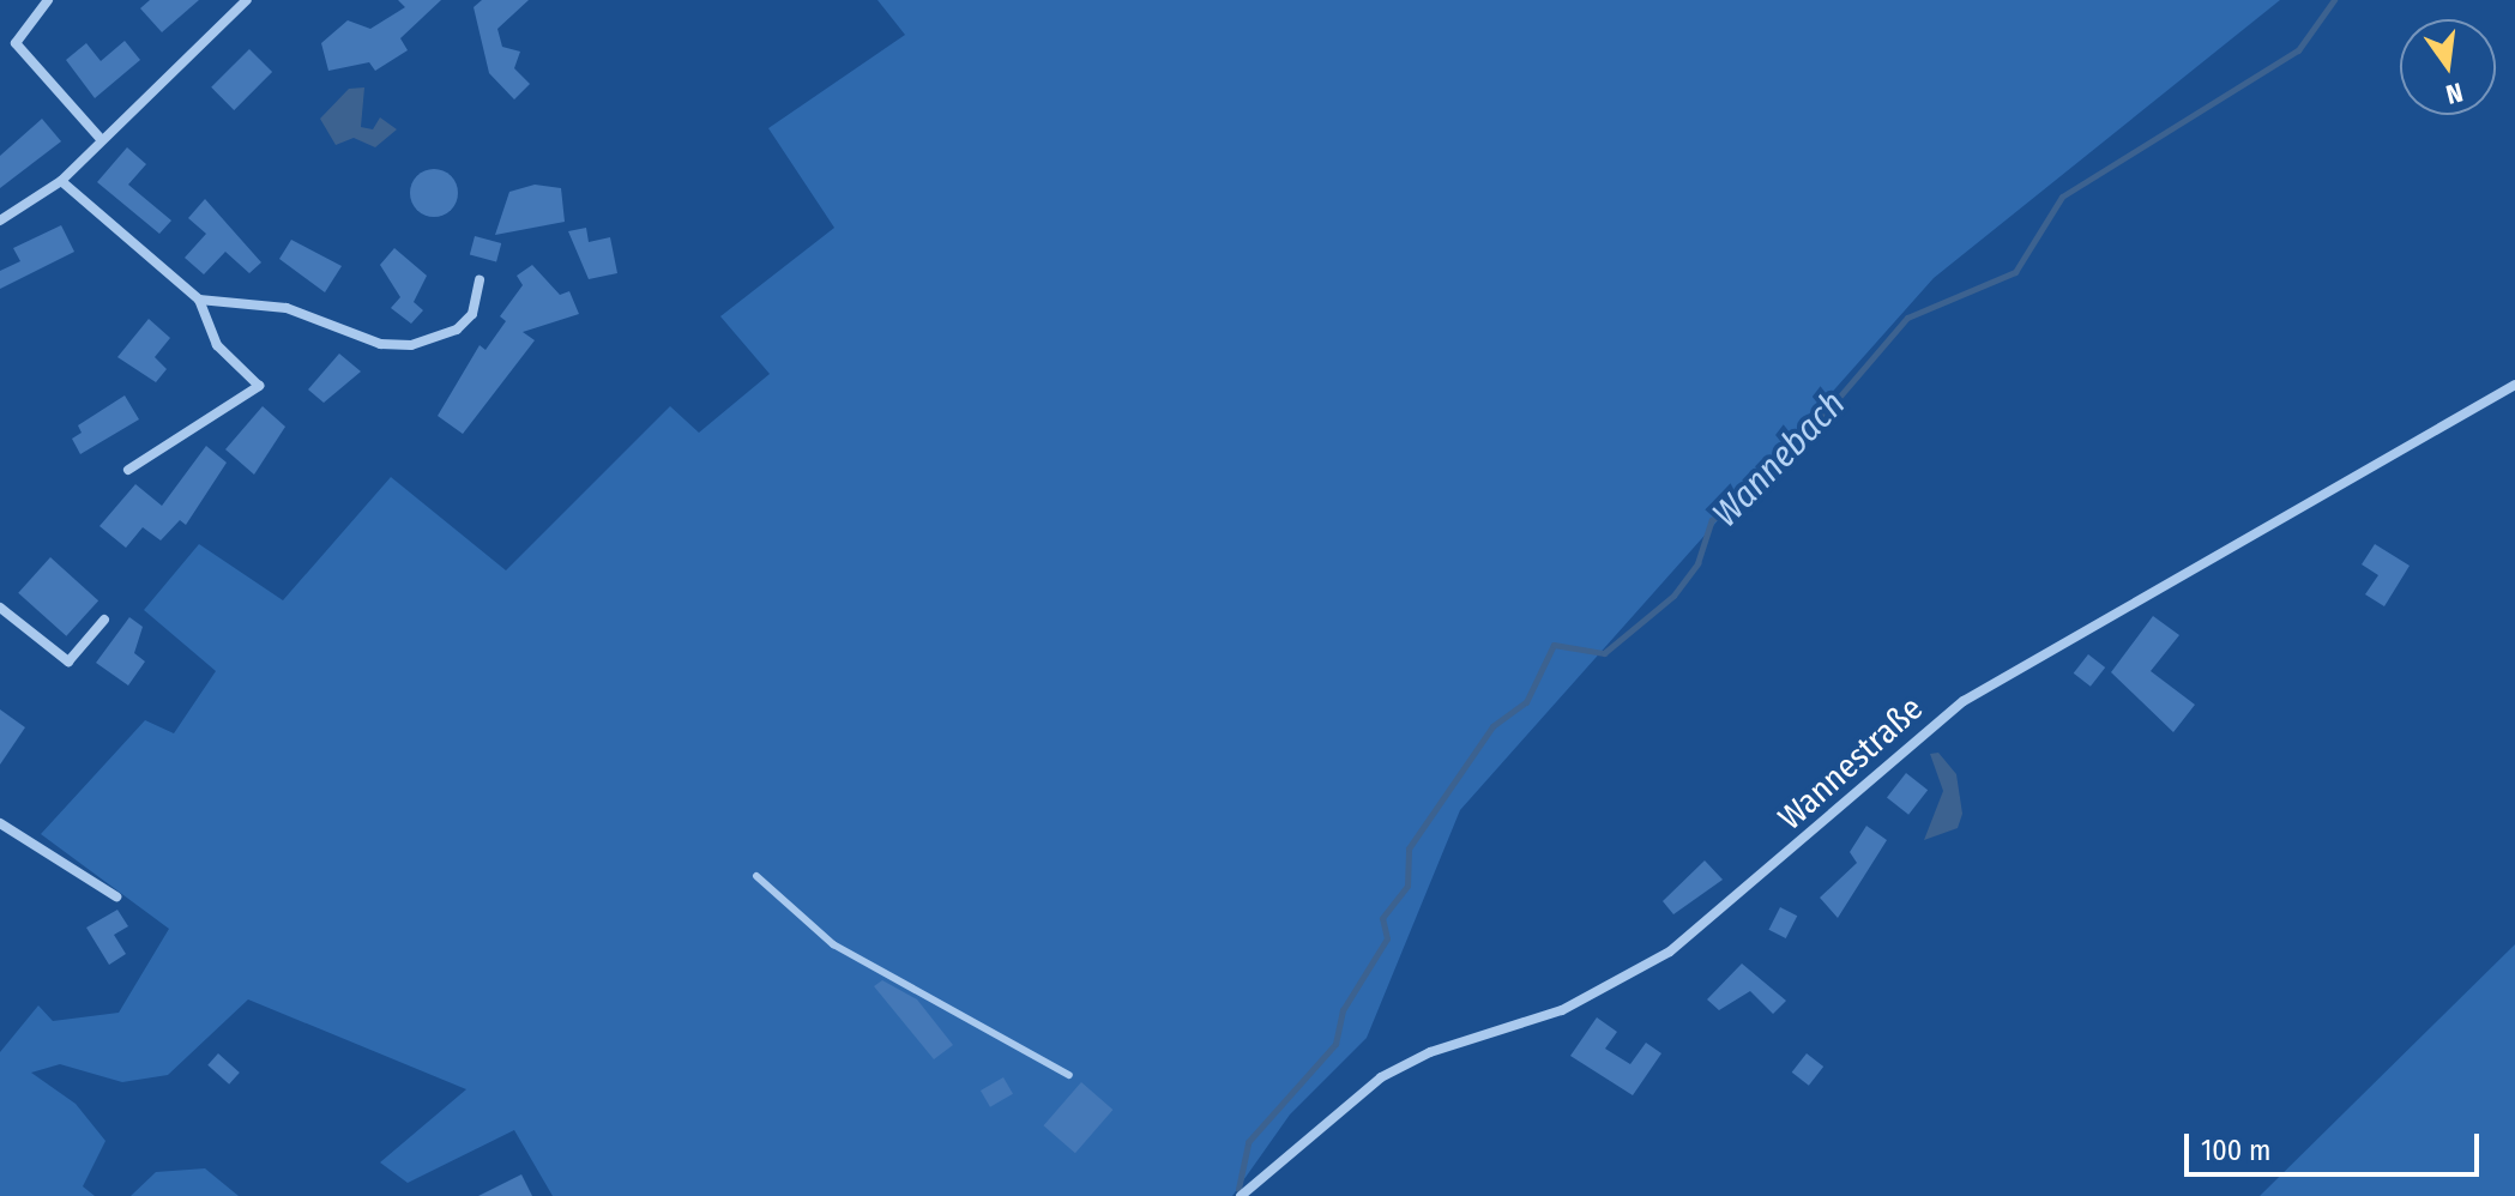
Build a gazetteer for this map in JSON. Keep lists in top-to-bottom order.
{
  "streets": {
    "street": ["Wannestraße"]
  },
  "water": ["Wannebach"],
  "scale_bar": "100 m",
  "north": "bottom"
}
